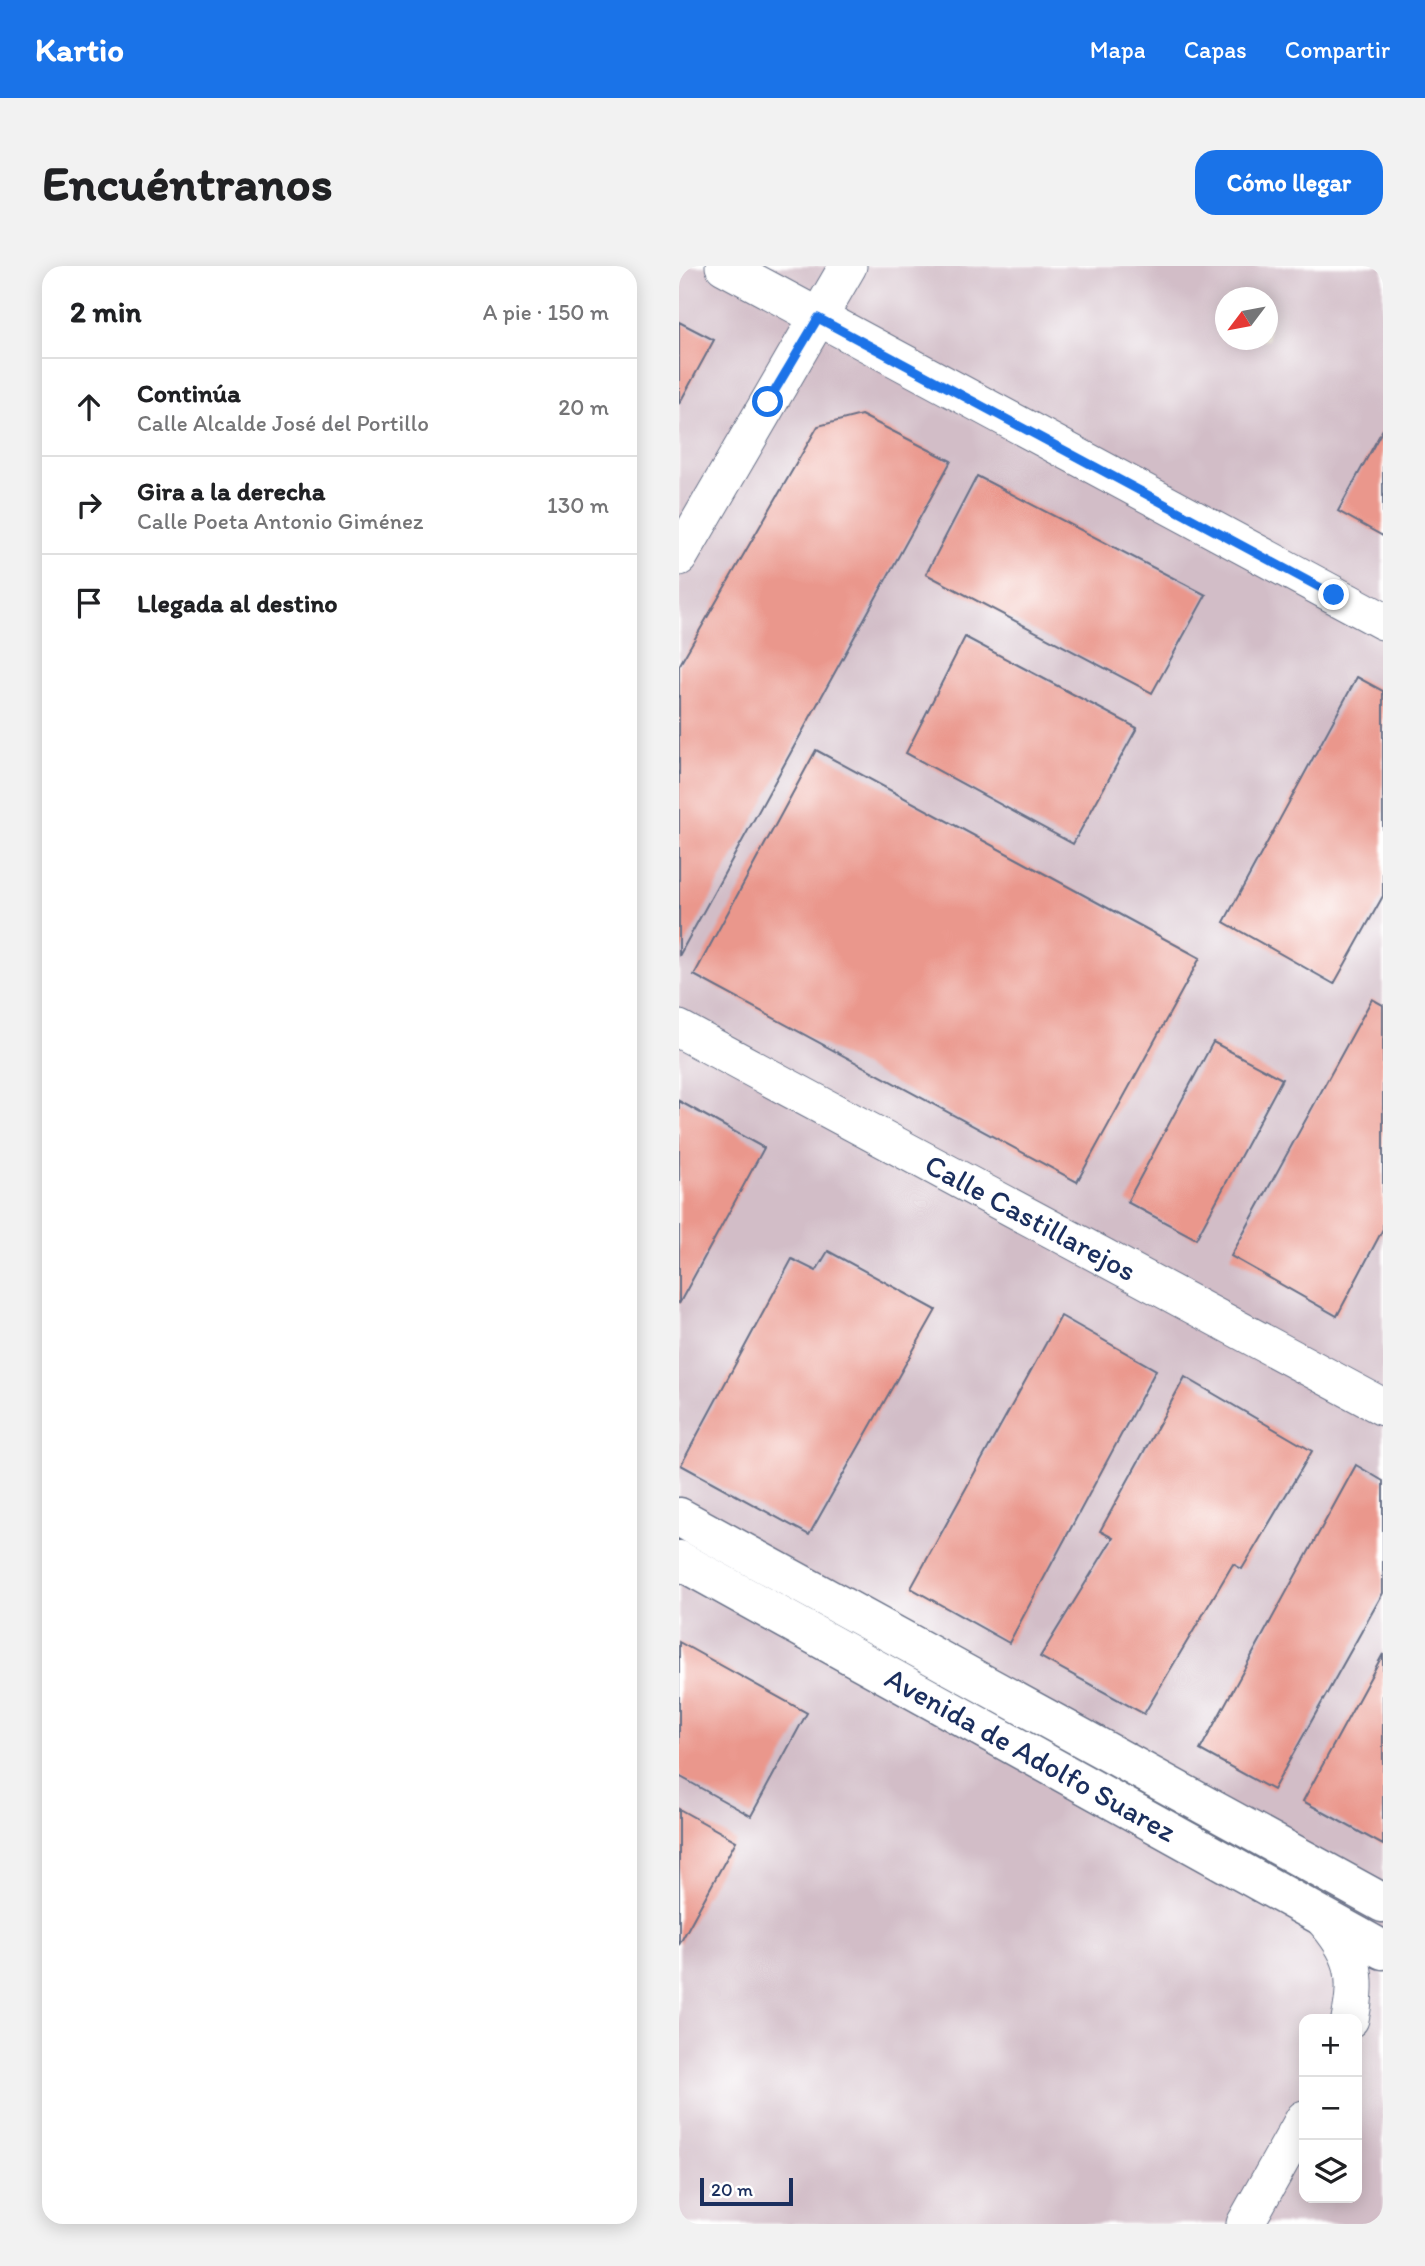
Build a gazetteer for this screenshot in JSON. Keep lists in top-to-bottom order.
{
  "streets": {
    "main road": ["Avenida de Adolfo Suarez"],
    "street": ["Calle Castillarejos"]
  },
  "scale_bar": "20 m",
  "north": "bottom left",
  "page": {
    "header": "Kartio",
    "nav": ["Mapa", "Capas", "Compartir"],
    "buttons": "Cómo llegar",
    "title": "Encuéntranos",
    "heading": ["2 min", "A pie · 150 m"],
    "list": [
      ["Continúa", "Calle Alcalde José del Portillo", "20 m"],
      ["Gira a la derecha", "Calle Poeta Antonio Giménez", "130 m"],
      "Llegada al destino"
    ],
    "map_buttons": ["+", "−"],
    "scale": "20 m"
  }
}
